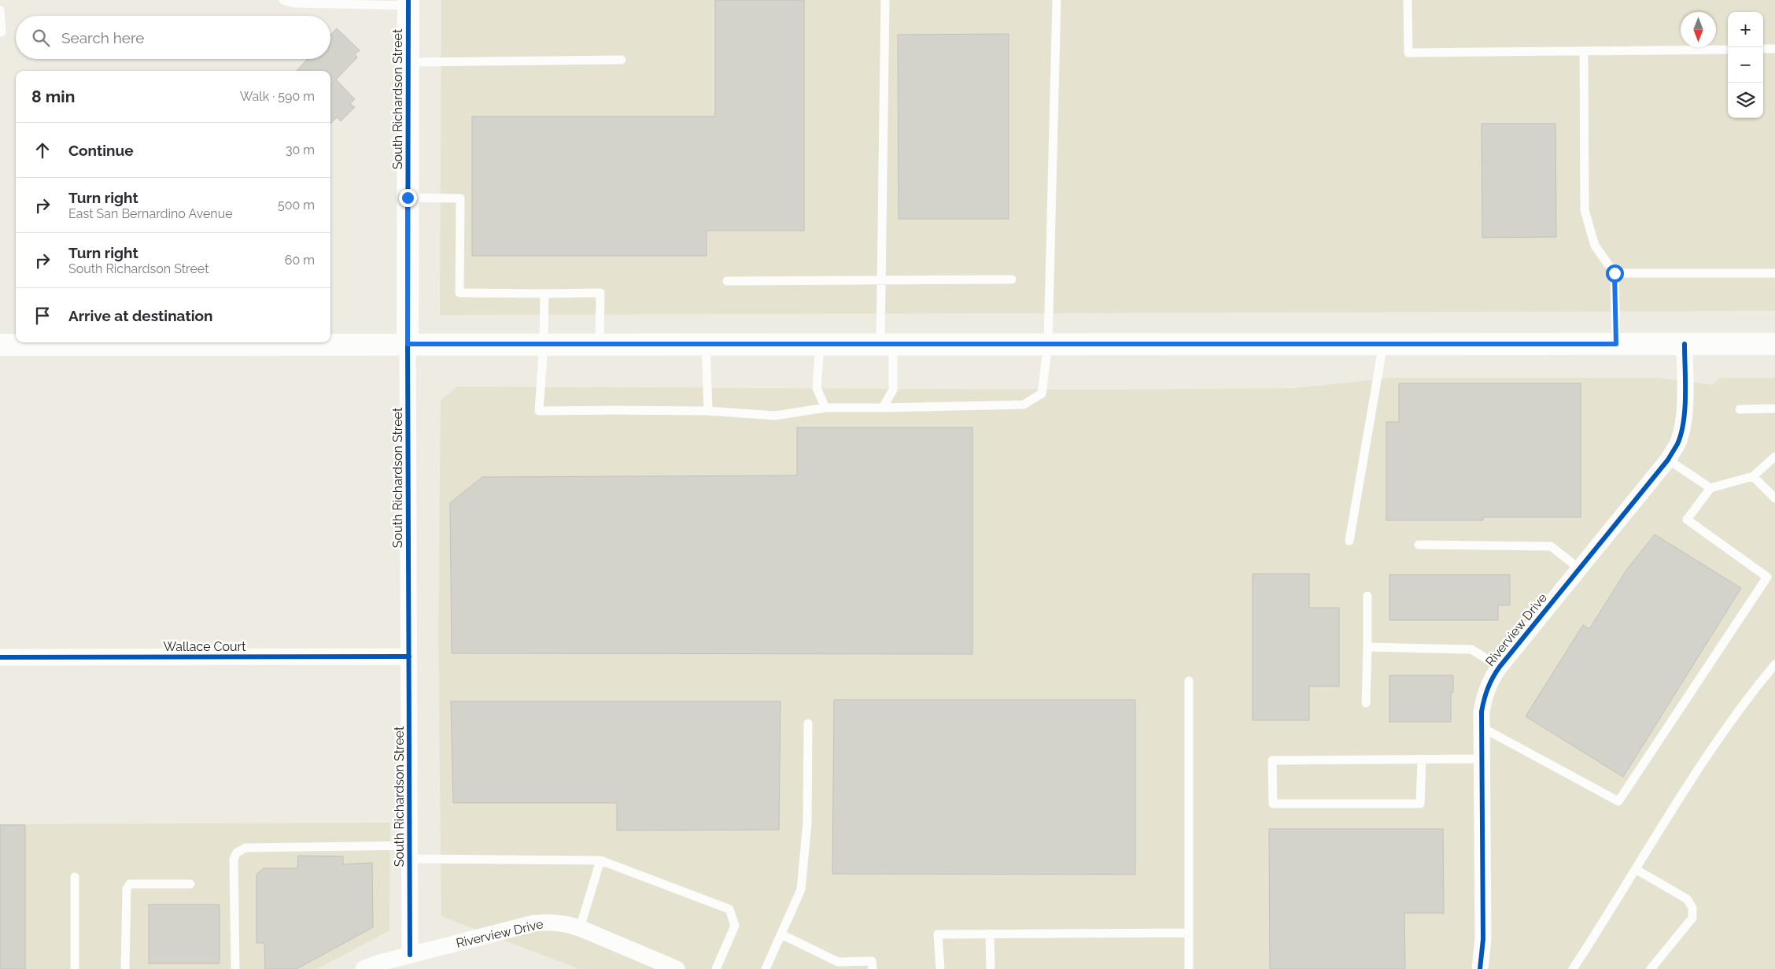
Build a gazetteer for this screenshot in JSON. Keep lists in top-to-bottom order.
{
  "streets": {
    "main road": ["South Richardson Street"],
    "street": ["Riverview Drive", "Wallace Court"]
  },
  "crossings": [
    ["South Richardson Street", "Riverview Drive"],
    ["South Richardson Street", "Wallace Court"]
  ],
  "north": "bottom",
  "page": {
    "map_buttons": ["+", "−"],
    "search": "Search here",
    "heading": ["8 min", "Walk · 590 m"],
    "list": [
      ["Continue", "30 m"],
      ["Turn right", "East San Bernardino Avenue", "500 m"],
      ["Turn right", "South Richardson Street", "60 m"],
      "Arrive at destination"
    ]
  }
}
